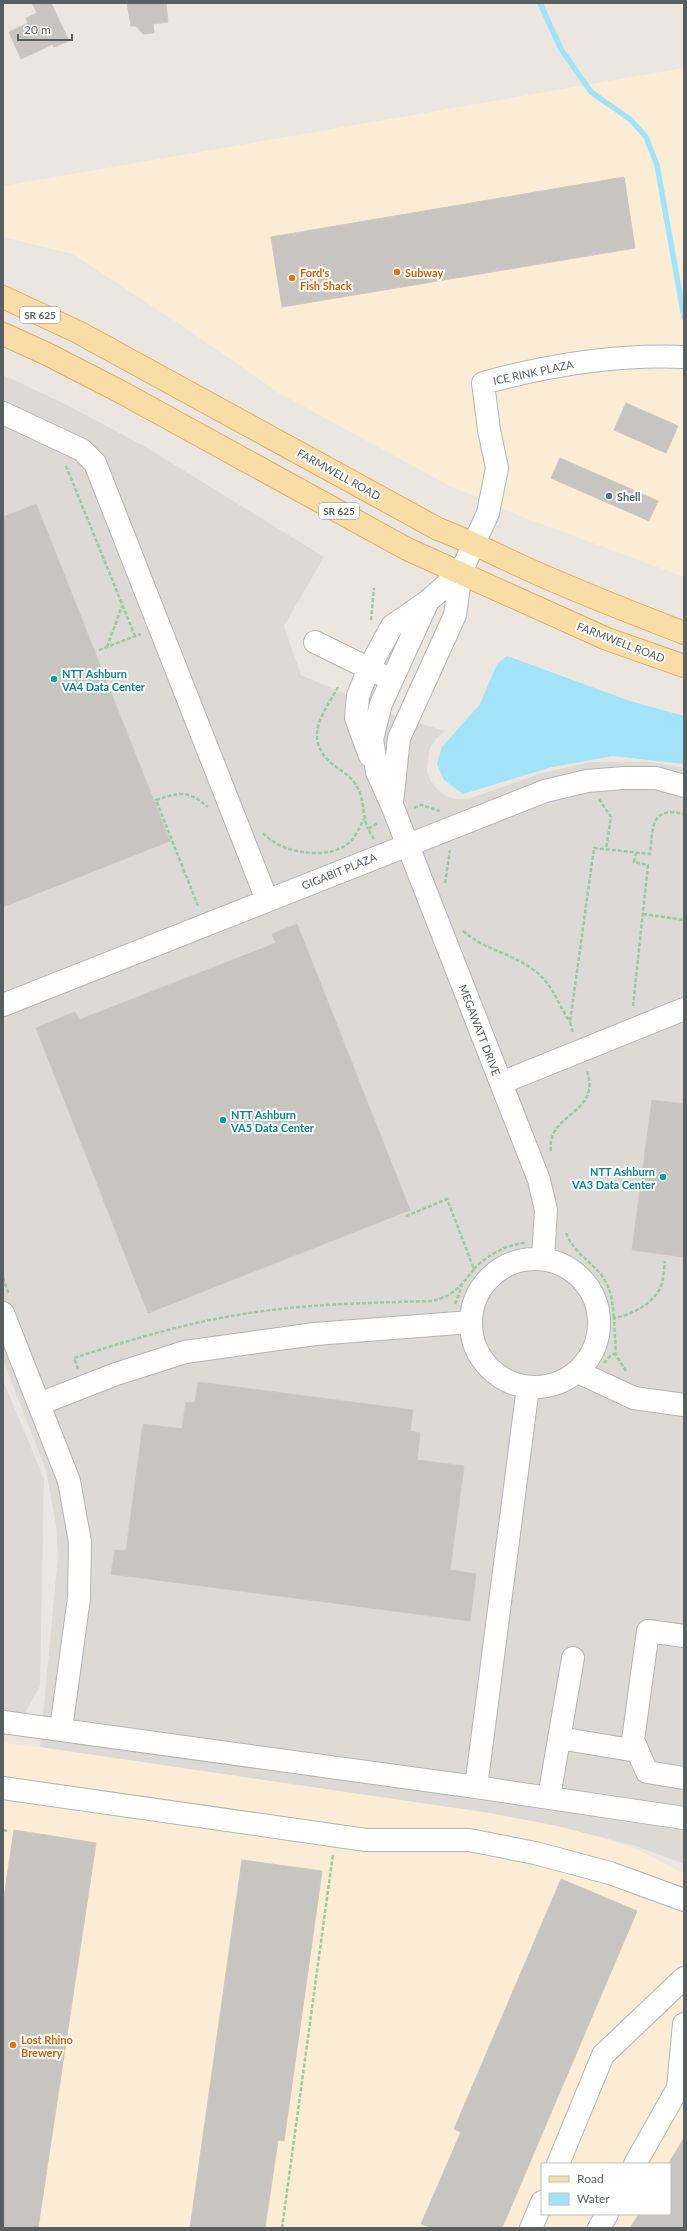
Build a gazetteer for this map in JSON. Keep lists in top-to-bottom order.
{
  "streets": {
    "main road": ["SR 625", "FARMWELL ROAD"],
    "street": ["ICE RINK PLAZA", "GIGABIT PLAZA", "MEGAWATT DRIVE"]
  },
  "crossings": [
    ["ICE RINK PLAZA", "FARMWELL ROAD"],
    ["GIGABIT PLAZA", "MEGAWATT DRIVE"]
  ],
  "places": [
    "Subway",
    "Ford's Fish Shack",
    "Shell",
    "NTT Ashburn VA4 Data Center",
    "NTT Ashburn VA5 Data Center",
    "NTT Ashburn VA3 Data Center",
    "Lost Rhino Brewery"
  ],
  "legend": ["Road", "Water"],
  "scale_bar": "20 m"
}
